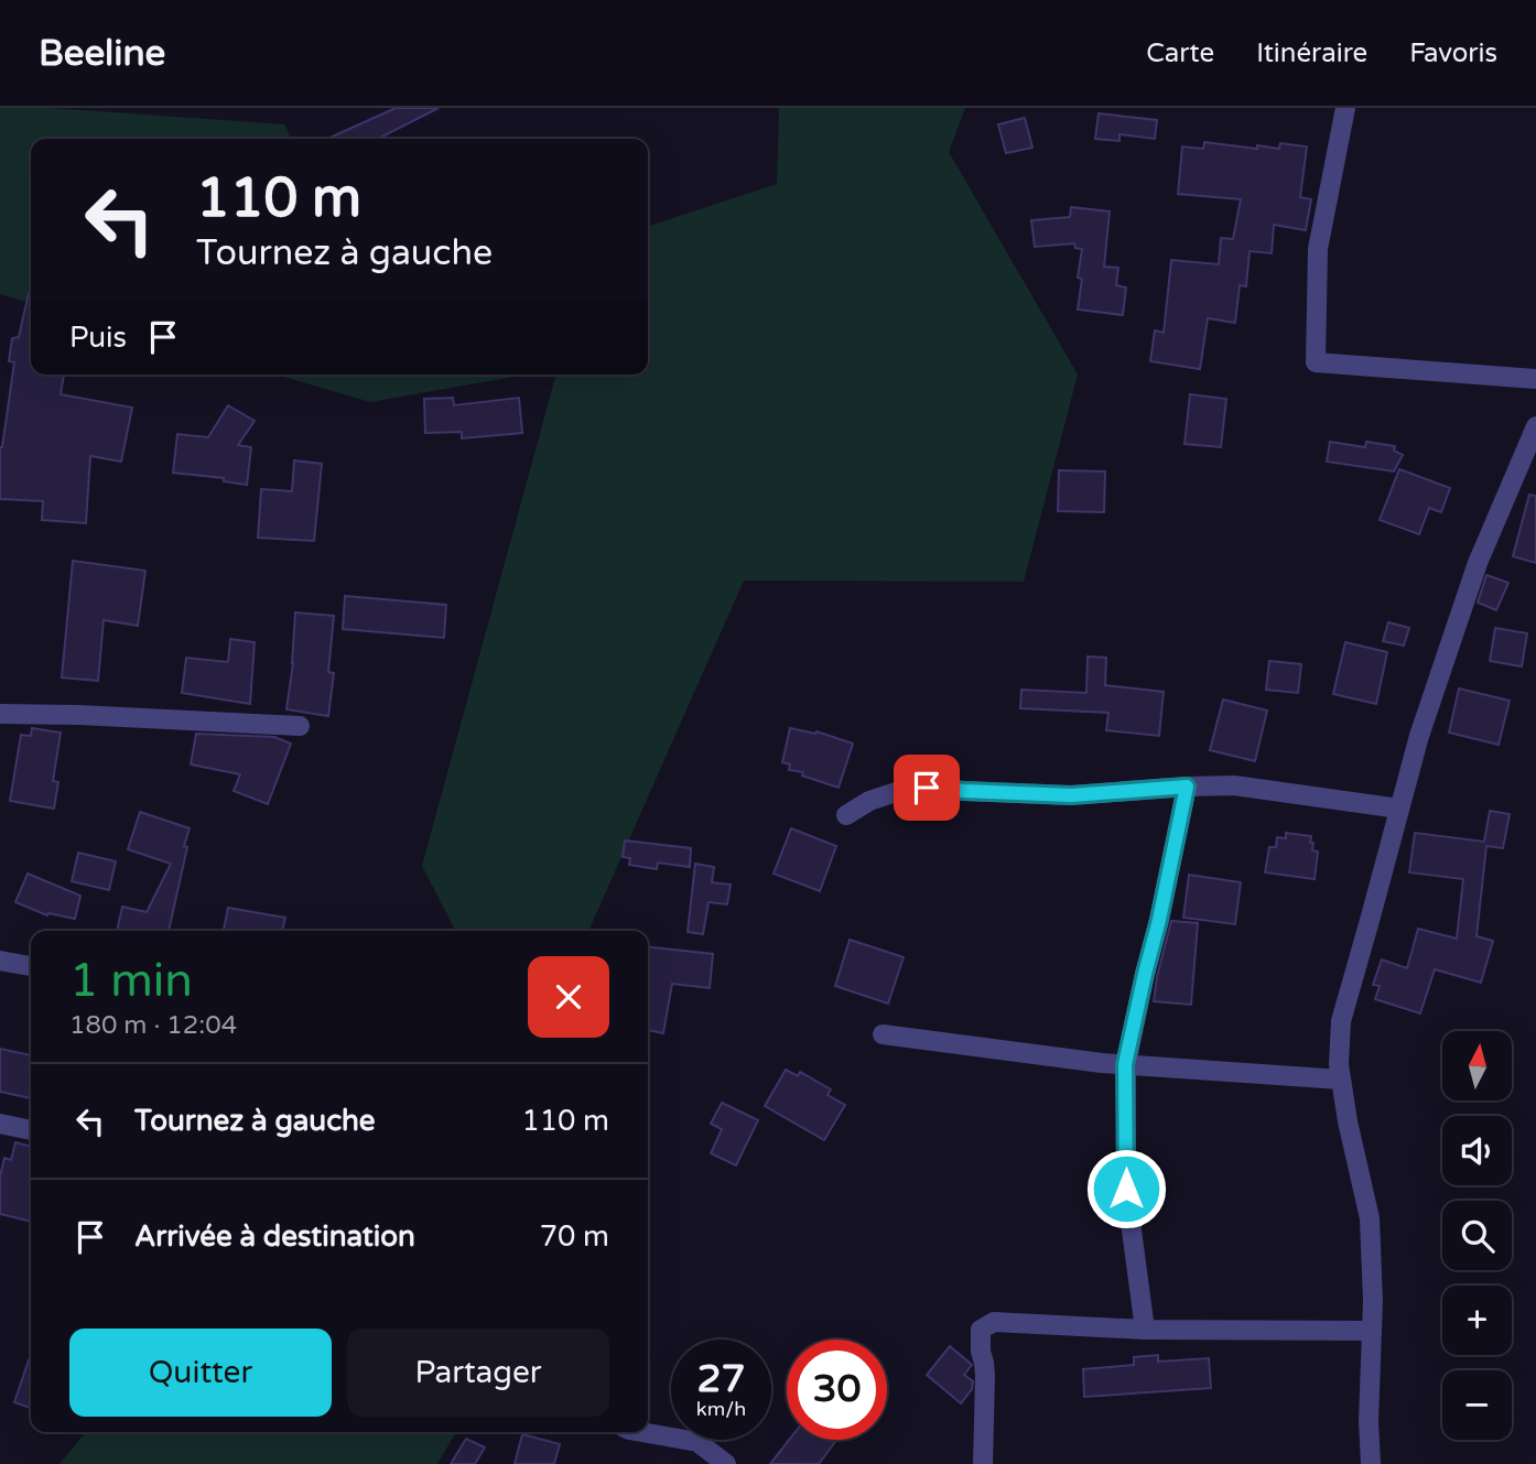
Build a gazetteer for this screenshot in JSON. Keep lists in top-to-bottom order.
{
  "north": "top",
  "page": {
    "header": "Beeline",
    "nav": ["Carte", "Itinéraire", "Favoris"],
    "turn": ["110 m", "Tournez à gauche"],
    "then": "Puis",
    "heading": ["1 min", "180 m · 12:04"],
    "map_buttons": ["+", "−"],
    "list": [
      {
        "name": "Tournez à gauche",
        "value": "110 m"
      },
      {
        "name": "Arrivée à destination",
        "value": "70 m"
      }
    ],
    "buttons": ["Quitter", "Partager"],
    "speed": "27 km/h",
    "limit": "30"
  }
}
